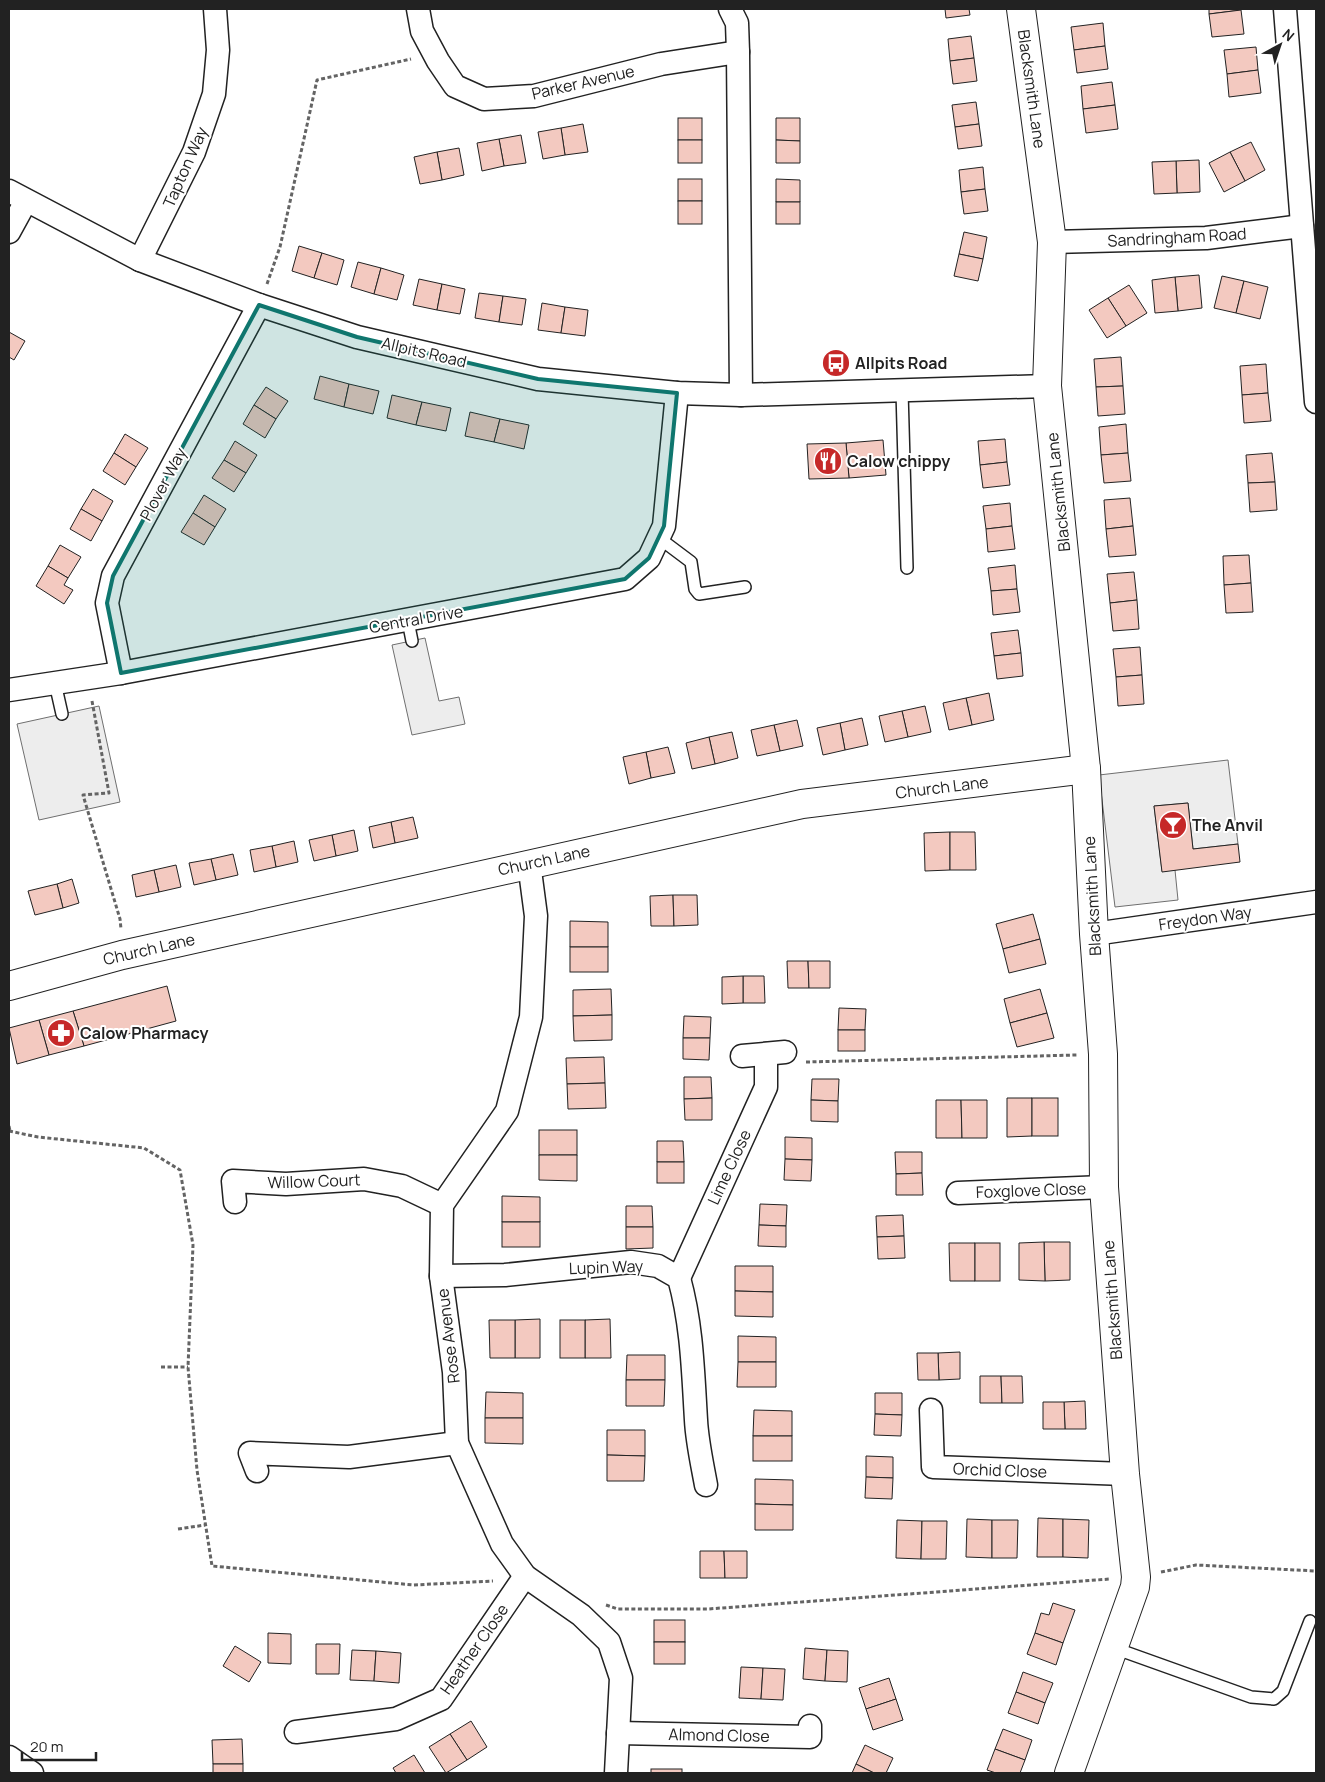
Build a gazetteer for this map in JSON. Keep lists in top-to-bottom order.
{
  "streets": {
    "street": [
      "Parker Avenue",
      "Blacksmith Lane",
      "Tapton Way",
      "Sandringham Road",
      "Allpits Road",
      "Plover Way",
      "Central Drive",
      "Church Lane",
      "Freydon Way",
      "Lime Close",
      "Willow Court",
      "Foxglove Close",
      "Lupin Way",
      "Rose Avenue",
      "Orchid Close",
      "Heather Close",
      "Almond Close"
    ]
  },
  "crossings": [
    ["Blacksmith Lane", "Sandringham Road"],
    ["Blacksmith Lane", "Allpits Road"],
    ["Blacksmith Lane", "Church Lane"],
    ["Blacksmith Lane", "Freydon Way"],
    ["Blacksmith Lane", "Foxglove Close"],
    ["Blacksmith Lane", "Orchid Close"],
    ["Tapton Way", "Allpits Road"],
    ["Allpits Road", "Plover Way"],
    ["Allpits Road", "Central Drive"],
    ["Plover Way", "Central Drive"],
    ["Lime Close", "Lupin Way"],
    ["Willow Court", "Rose Avenue"],
    ["Lupin Way", "Rose Avenue"],
    ["Rose Avenue", "Heather Close"],
    ["Rose Avenue", "Almond Close"]
  ],
  "places": {
    "bus stop": ["Allpits Road"],
    "restaurant": ["Calow chippy"],
    "bar": ["The Anvil"],
    "pharmacy": ["Calow Pharmacy"]
  },
  "scale_bar": "20 m",
  "north": "top right"
}
